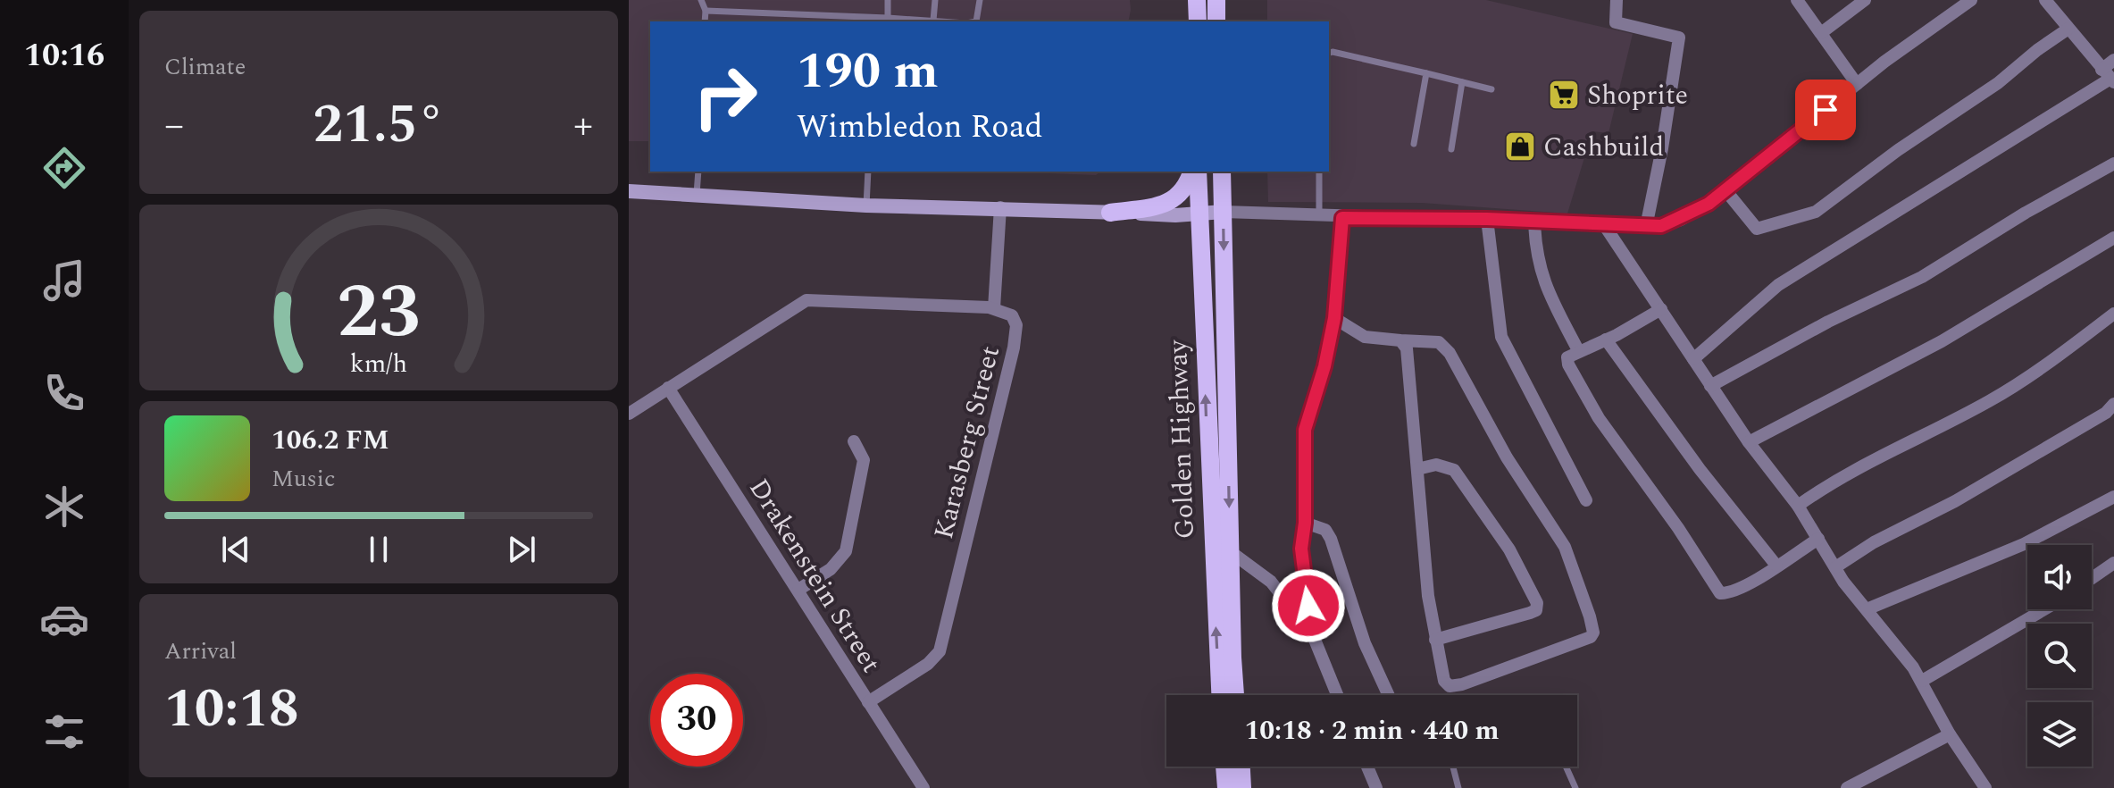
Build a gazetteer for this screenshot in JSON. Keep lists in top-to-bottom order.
{
  "streets": {
    "main road": ["Golden Highway"],
    "street": ["Karasberg Street", "Drakenstein Street"]
  },
  "crossings": [
    ["Karasberg Street", "Drakenstein Street"]
  ],
  "places": {
    "supermarket": ["Shoprite"],
    "shop": ["Cashbuild"]
  },
  "page": {
    "tabs": "10:16",
    "tile": [
      "Climate",
      ["Arrival", "10:18"]
    ],
    "turn": ["190 m", "Wimbledon Road"],
    "heat": ["−", "21.5°", "+"],
    "song": ["106.2 FM", "Music"],
    "limit": "30",
    "trip": "10:18 · 2 min · 440 m",
    "gauge": ["23", "km/h"]
  }
}
